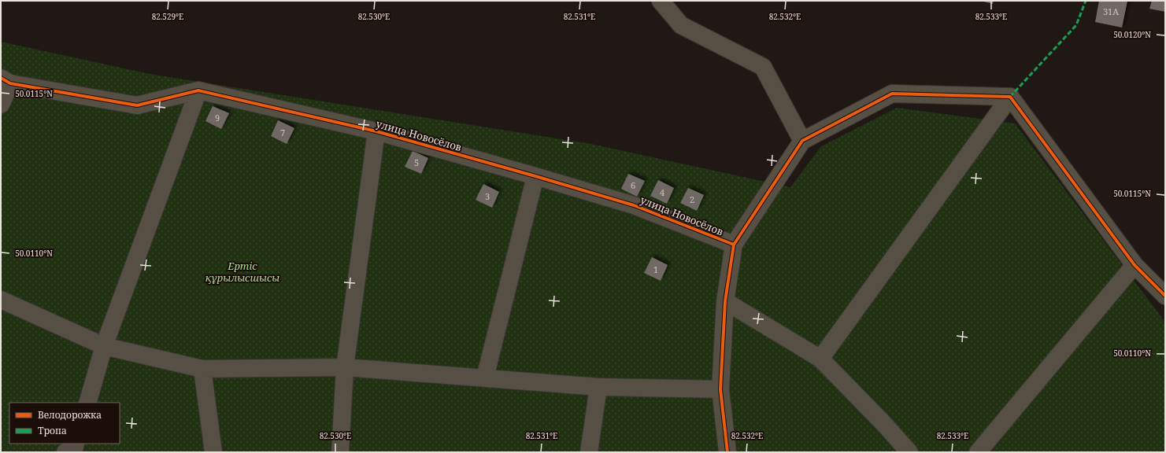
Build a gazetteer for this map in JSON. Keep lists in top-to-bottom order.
{
  "streets": {
    "street": ["улица Новосёлов"]
  },
  "parks": ["Ертіс құрылысшысы"],
  "house_numbers": [
    "31А",
    "9",
    "7",
    "5",
    "6",
    "4",
    "3",
    "2",
    "1"
  ],
  "legend": ["Велодорожка", "Тропа"],
  "coordinates": [
    "82.529°E",
    "82.530°E",
    "82.531°E",
    "82.532°E",
    "82.533°E",
    "50.0120°N",
    "50.0115°N",
    "50.0110°N"
  ]
}
